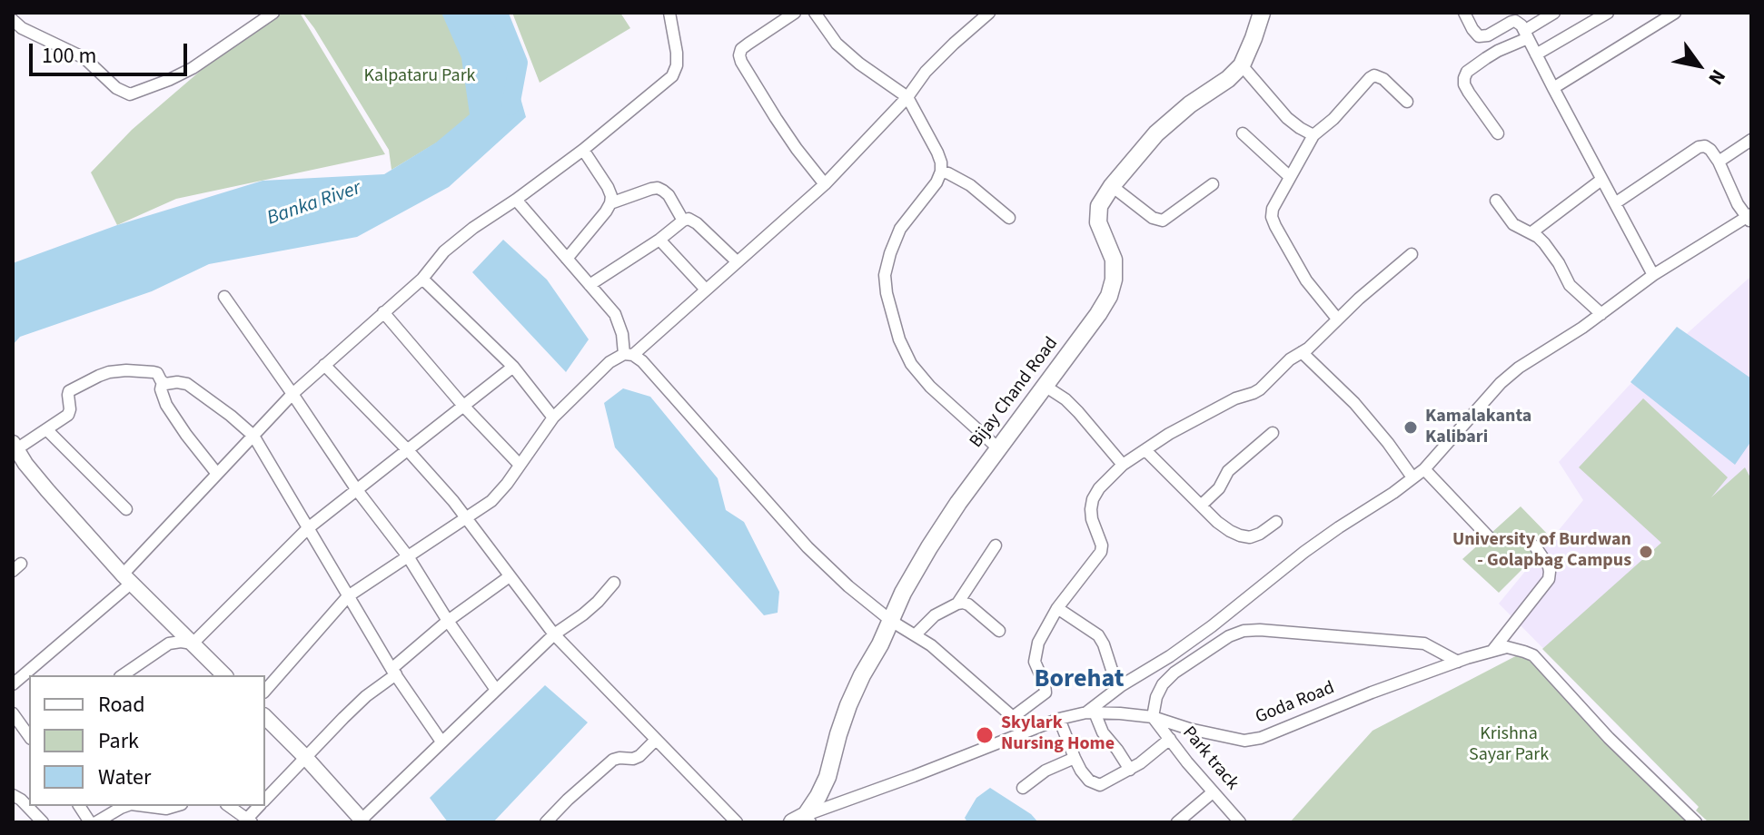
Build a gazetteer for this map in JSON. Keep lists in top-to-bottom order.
{
  "streets": {
    "main road": ["Bijay Chand Road"],
    "street": ["Goda Road", "Park track"]
  },
  "crossings": [
    ["Bijay Chand Road", "Goda Road"],
    ["Goda Road", "Park track"]
  ],
  "districts": ["Borehat"],
  "water": ["Banka River"],
  "parks": ["Kalpataru Park", "Krishna Sayar Park"],
  "places": ["Kamalakanta Kalibari", "University of Burdwan - Golapbag Campus", "Skylark Nursing Home"],
  "legend": ["Road", "Park", "Water"],
  "scale_bar": "100 m",
  "north": "bottom right"
}
